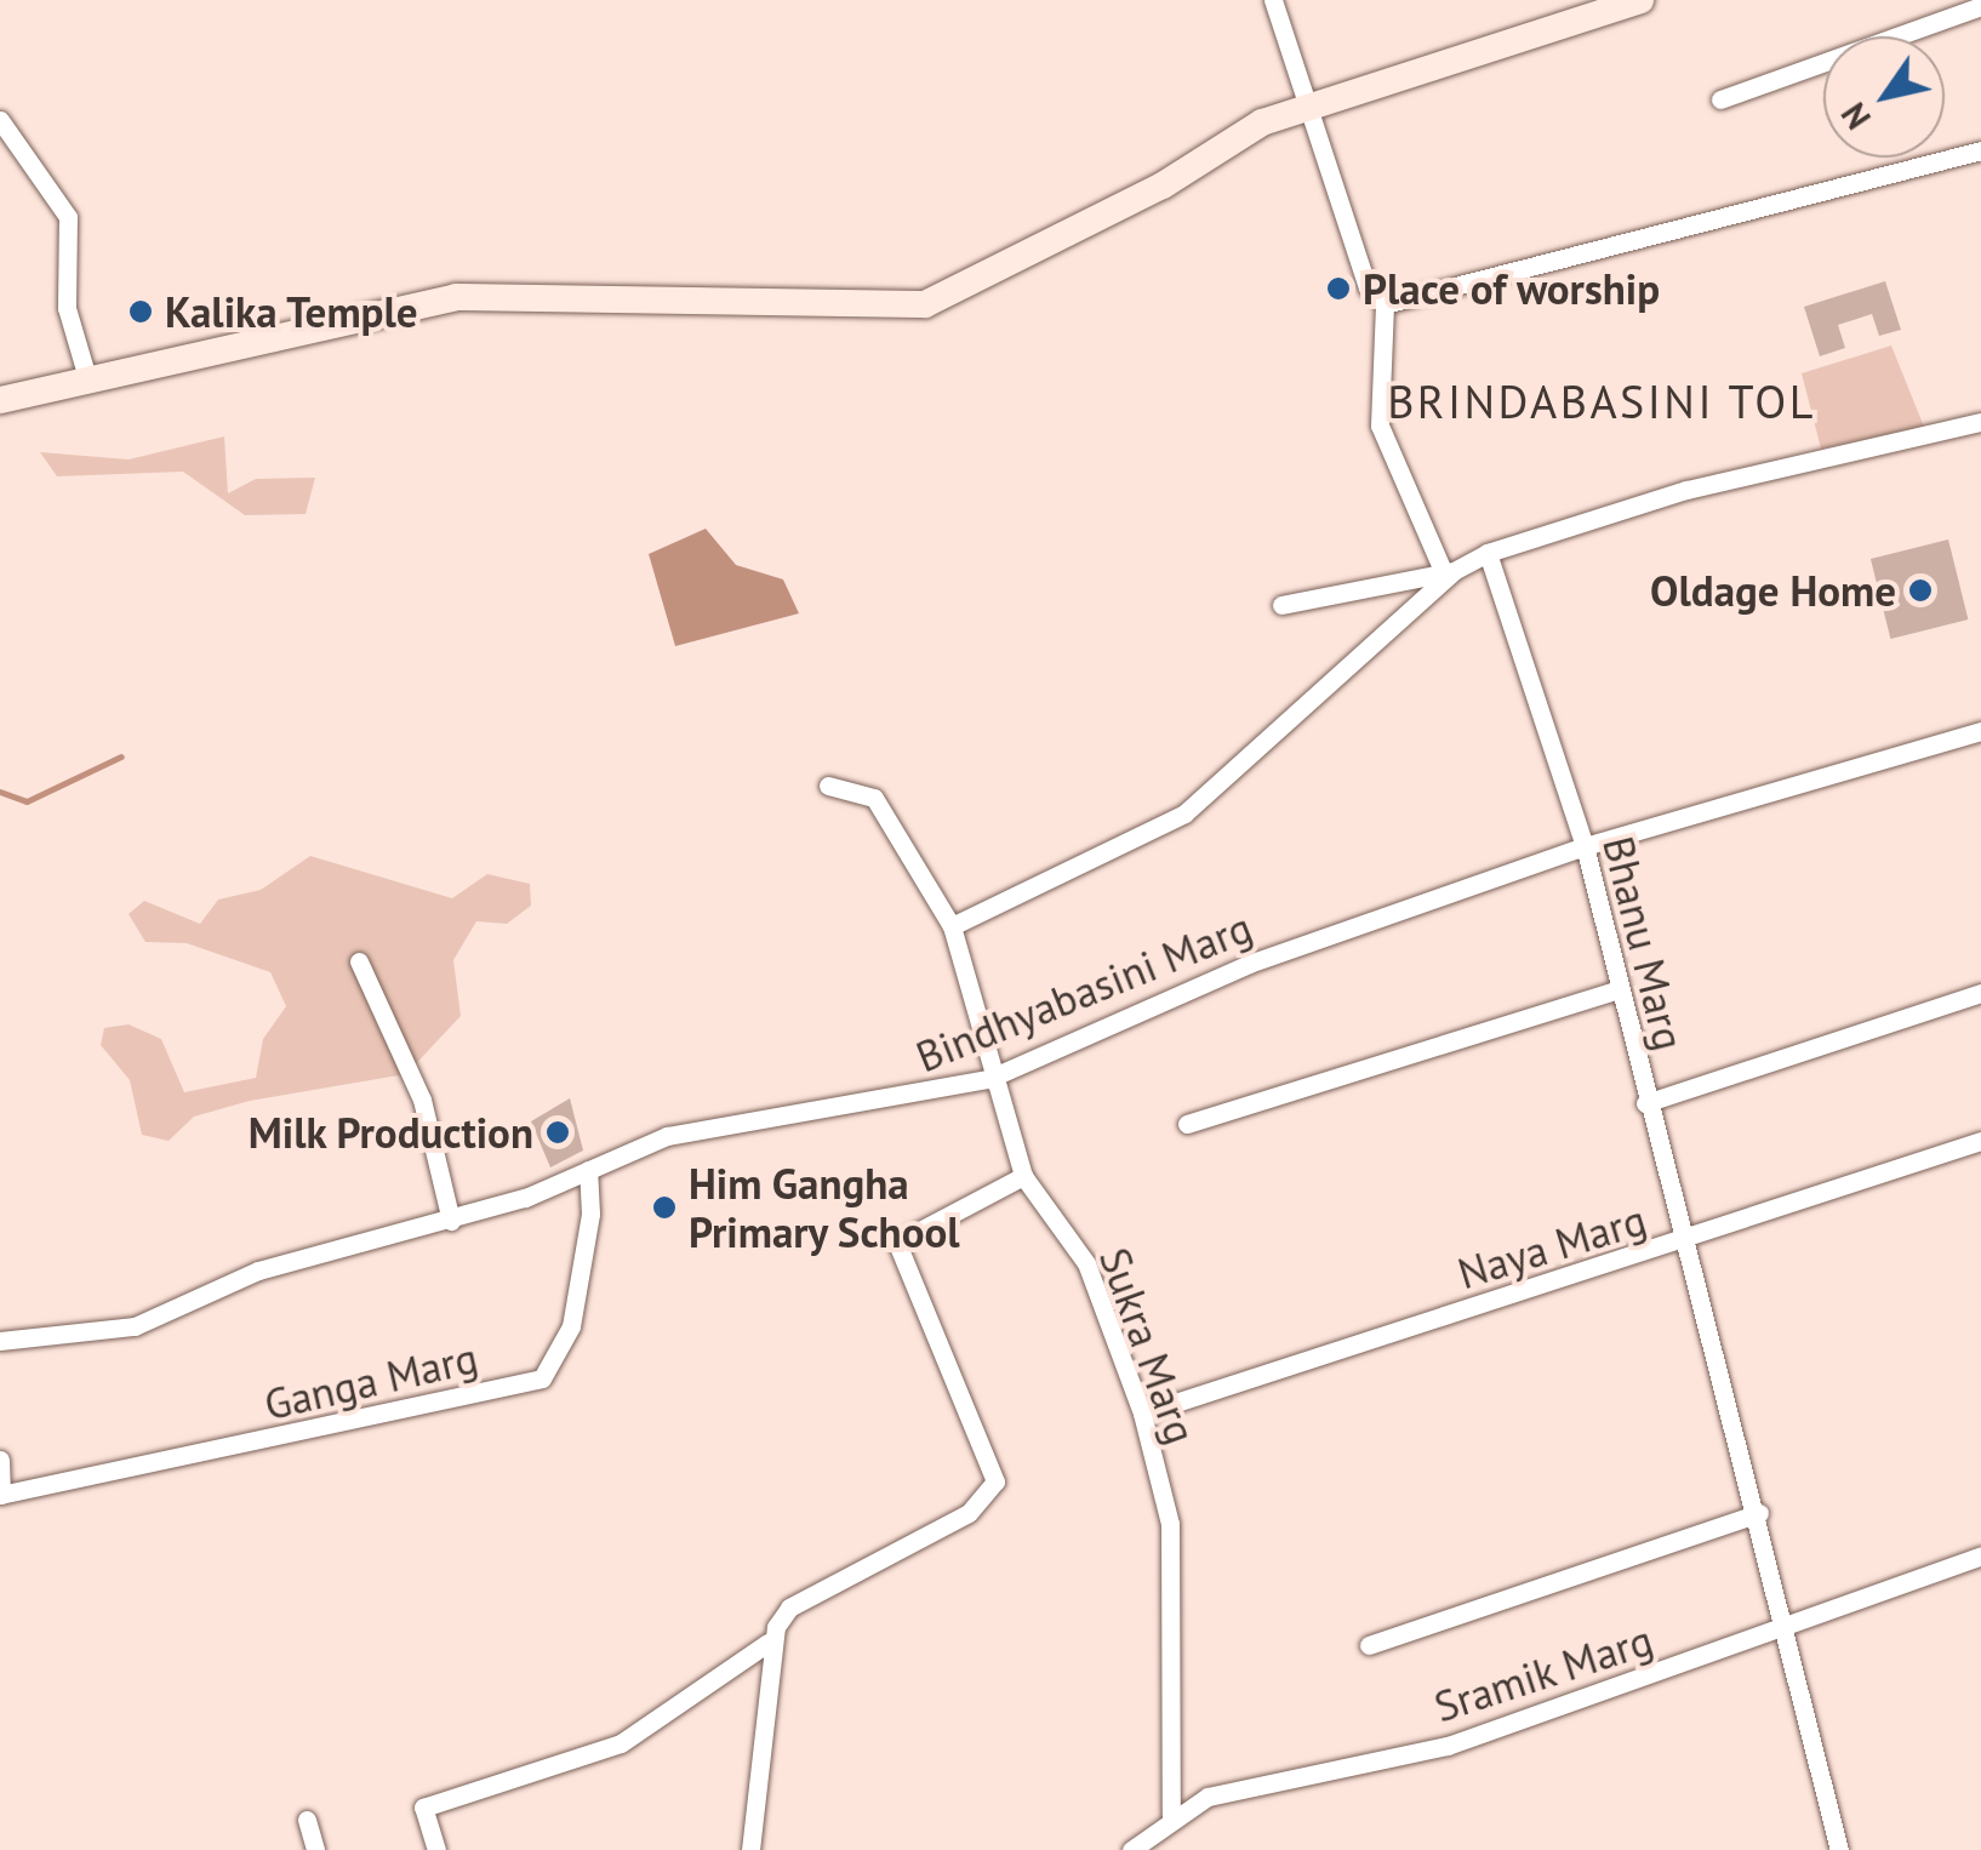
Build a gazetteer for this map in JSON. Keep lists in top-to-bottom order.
{
  "streets": {
    "street": [
      "Bhanu Marg",
      "Bindhyabasini Marg",
      "Naya Marg",
      "Sukra Marg",
      "Ganga Marg",
      "Sramik Marg"
    ]
  },
  "crossings": [
    ["Bhanu Marg", "Bindhyabasini Marg"],
    ["Bhanu Marg", "Naya Marg"],
    ["Bhanu Marg", "Sramik Marg"],
    ["Bindhyabasini Marg", "Sukra Marg"],
    ["Bindhyabasini Marg", "Ganga Marg"],
    ["Naya Marg", "Sukra Marg"],
    ["Sukra Marg", "Sramik Marg"]
  ],
  "districts": ["BRINDABASINI TOL"],
  "places": [
    "Place of worship",
    "Kalika Temple",
    "Oldage Home",
    "Milk Production",
    "Him Gangha Primary School"
  ],
  "north": "bottom left"
}
